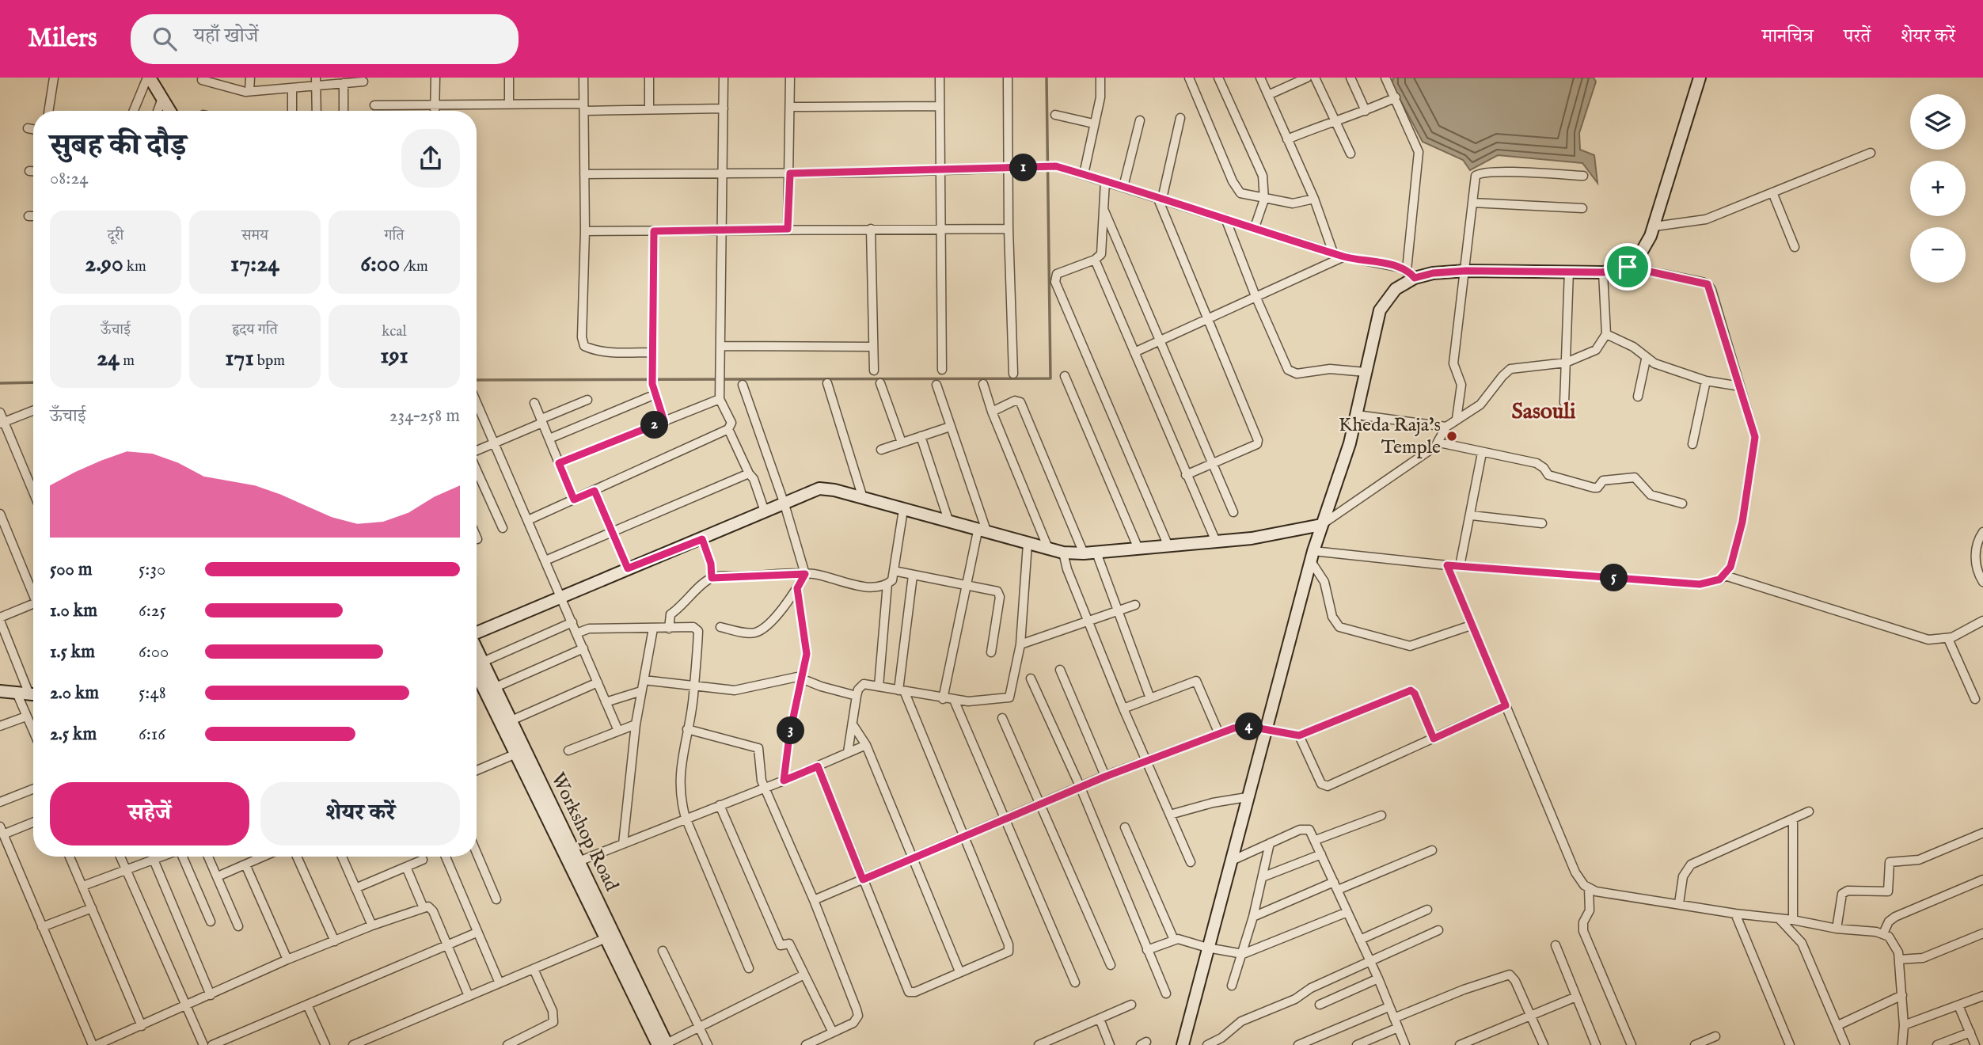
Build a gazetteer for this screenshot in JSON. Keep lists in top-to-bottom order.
{
  "streets": {
    "main road": ["Workshop Road"]
  },
  "districts": ["Sasouli"],
  "places": ["Kheda Raja's Temple"],
  "page": {
    "header": "Milers",
    "search": "यहाँ खोजें",
    "nav": ["मानचित्र", "परतें", "शेयर करें"],
    "map_buttons": ["+", "−"],
    "heading": ["सुबह की दौड़", "08:24"],
    "pins": [
      "1",
      "2",
      "5",
      "4",
      "3"
    ],
    "stats": [
      ["दूरी", "2.90 km"],
      ["समय", "17:24"],
      ["गति", "6:00 /km"],
      ["ऊँचाई", "24 m"],
      ["हृदय गति", "171 bpm"],
      ["kcal", "191"]
    ],
    "chart": ["ऊँचाई", "234–258 m"],
    "list": [
      {
        "name": "500 m",
        "note": "5:30"
      },
      {
        "name": "1.0 km",
        "note": "6:25"
      },
      {
        "name": "1.5 km",
        "note": "6:00"
      },
      {
        "name": "2.0 km",
        "note": "5:48"
      },
      {
        "name": "2.5 km",
        "note": "6:16"
      }
    ],
    "buttons": ["सहेजें", "शेयर करें"]
  }
}
